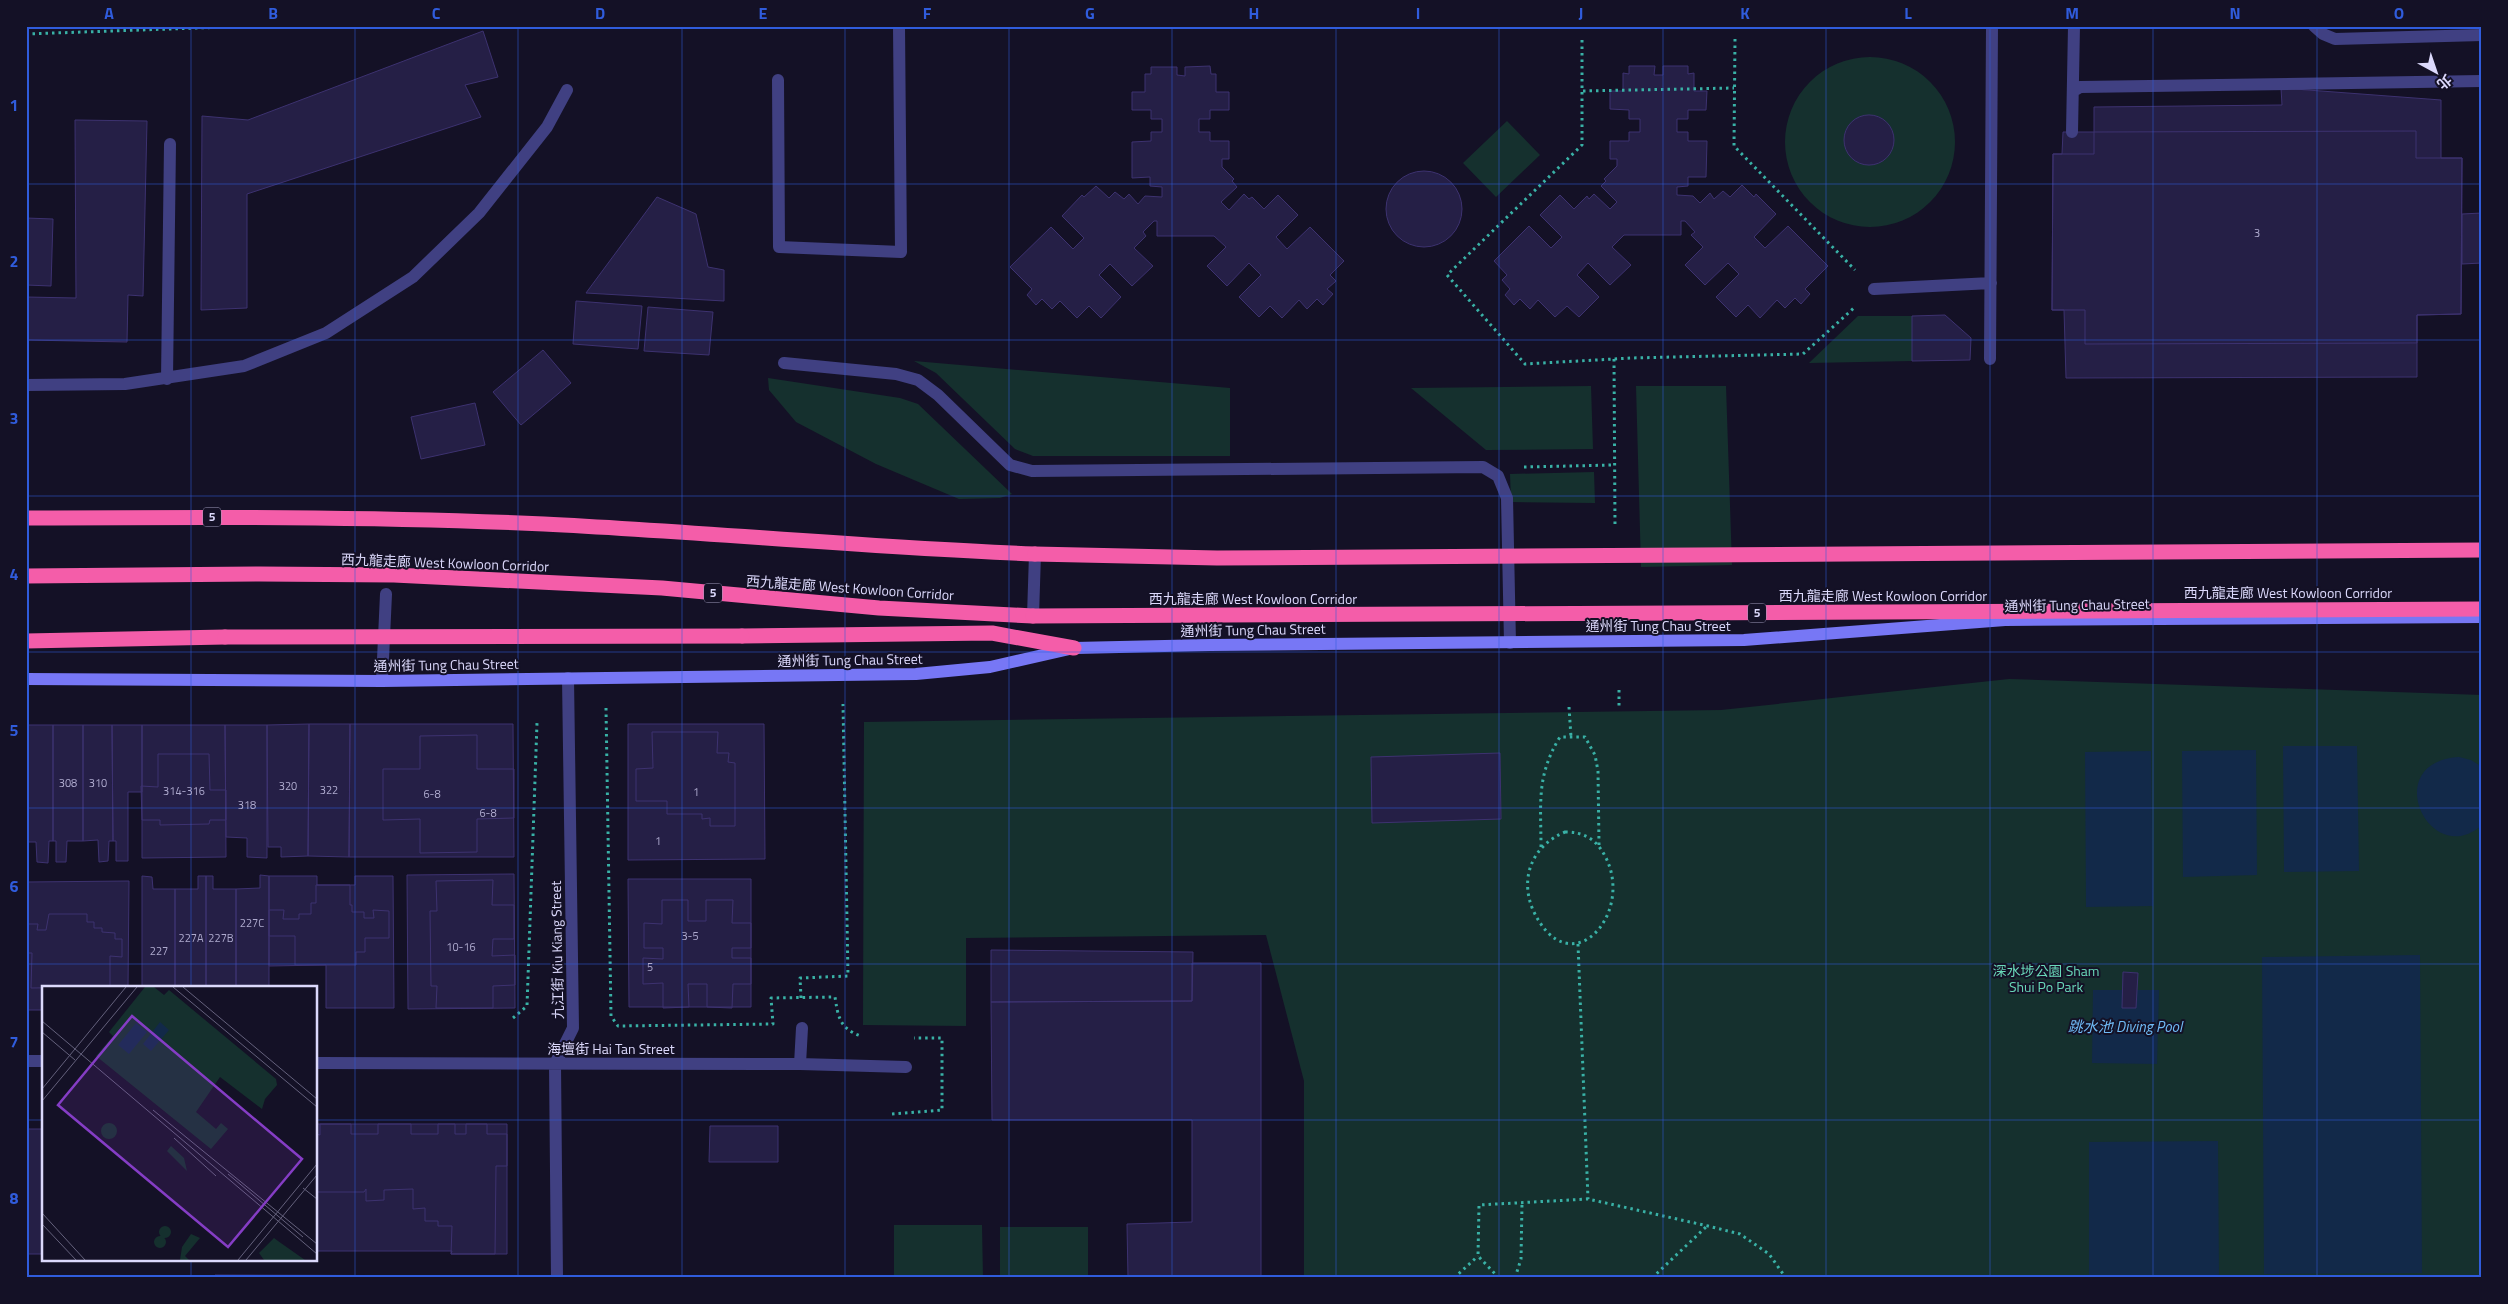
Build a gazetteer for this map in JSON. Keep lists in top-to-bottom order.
{
  "streets": {
    "highway": ["5", "西九龍走廊 West Kowloon Corridor"],
    "main road": ["通州街 Tung Chau Street"],
    "street": ["九江街 Kiu Kiang Street", "海壇街 Hai Tan Street"]
  },
  "crossings": [
    ["通州街 Tung Chau Street", "九江街 Kiu Kiang Street"],
    ["九江街 Kiu Kiang Street", "海壇街 Hai Tan Street"]
  ],
  "water": ["跳水池 Diving Pool"],
  "parks": ["深水埗公園 Sham Shui Po Park"],
  "house_numbers": [
    "3",
    "308",
    "310",
    "320",
    "322",
    "314-316",
    "1",
    "6-8",
    "318",
    "6-8",
    "1",
    "227C",
    "3-5",
    "227A",
    "227B",
    "10-16",
    "227",
    "5"
  ],
  "north": "bottom right",
  "grid": {
    "columns": [
      "A",
      "B",
      "C",
      "D",
      "E",
      "F",
      "G",
      "H",
      "I",
      "J",
      "K",
      "L",
      "M",
      "N",
      "O"
    ],
    "rows": [
      "1",
      "2",
      "3",
      "4",
      "5",
      "6",
      "7",
      "8"
    ]
  }
}
